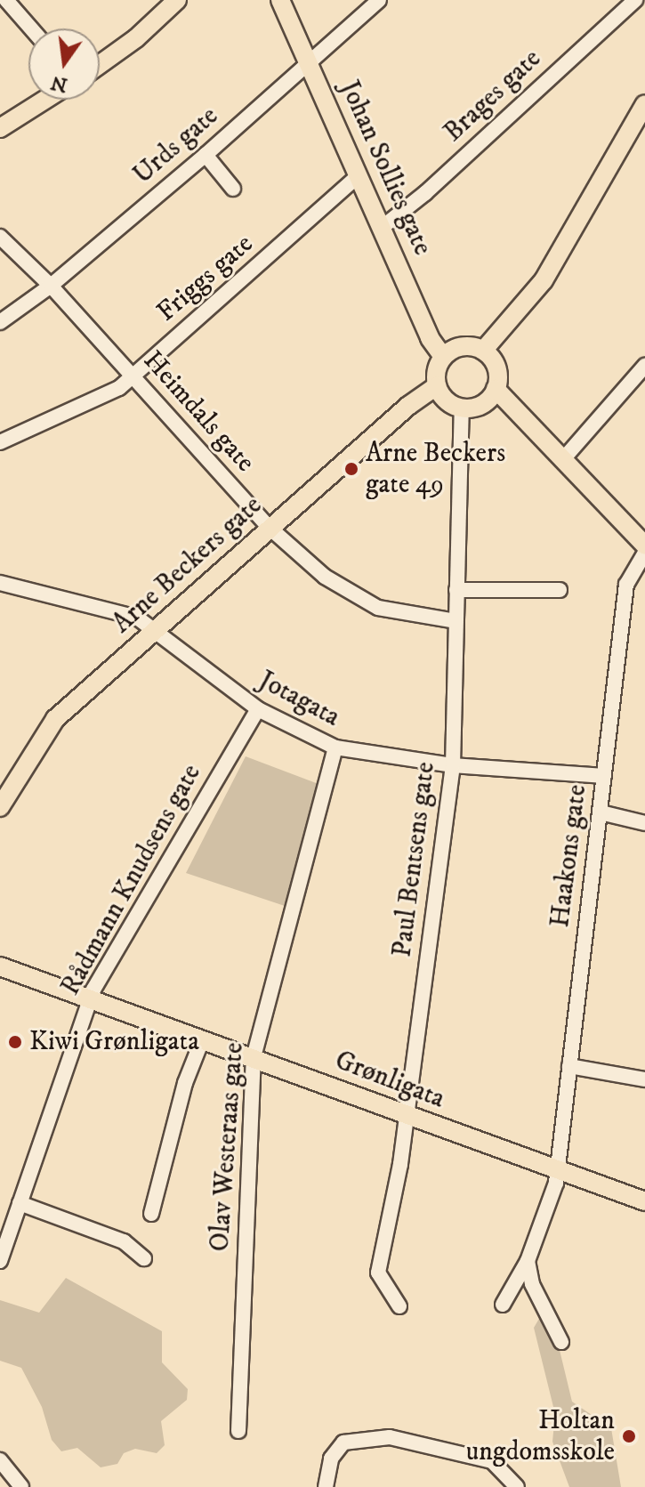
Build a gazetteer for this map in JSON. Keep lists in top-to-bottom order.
{
  "streets": {
    "main road": ["Johan Sollies gate", "Arne Beckers gate", "Grønligata"],
    "street": [
      "Brages gate",
      "Urds gate",
      "Friggs gate",
      "Heimdals gate",
      "Jotagata",
      "Haakons gate",
      "Paul Bentsens gate",
      "Rådmann Knudsens gate",
      "Olav Westeraas gate"
    ]
  },
  "crossings": [
    ["Brages gate", "Johan Sollies gate"],
    ["Urds gate", "Johan Sollies gate"],
    ["Urds gate", "Heimdals gate"],
    ["Johan Sollies gate", "Friggs gate"],
    ["Johan Sollies gate", "Arne Beckers gate"],
    ["Johan Sollies gate", "Paul Bentsens gate"],
    ["Friggs gate", "Heimdals gate"],
    ["Heimdals gate", "Arne Beckers gate"],
    ["Heimdals gate", "Paul Bentsens gate"],
    ["Arne Beckers gate", "Jotagata"],
    ["Arne Beckers gate", "Paul Bentsens gate"],
    ["Jotagata", "Haakons gate"],
    ["Jotagata", "Paul Bentsens gate"],
    ["Jotagata", "Rådmann Knudsens gate"],
    ["Jotagata", "Olav Westeraas gate"],
    ["Haakons gate", "Grønligata"],
    ["Paul Bentsens gate", "Grønligata"],
    ["Rådmann Knudsens gate", "Grønligata"],
    ["Grønligata", "Olav Westeraas gate"]
  ],
  "places": ["Arne Beckers gate 49", "Kiwi Grønligata", "Holtan ungdomsskole"],
  "north": "bottom"
}
